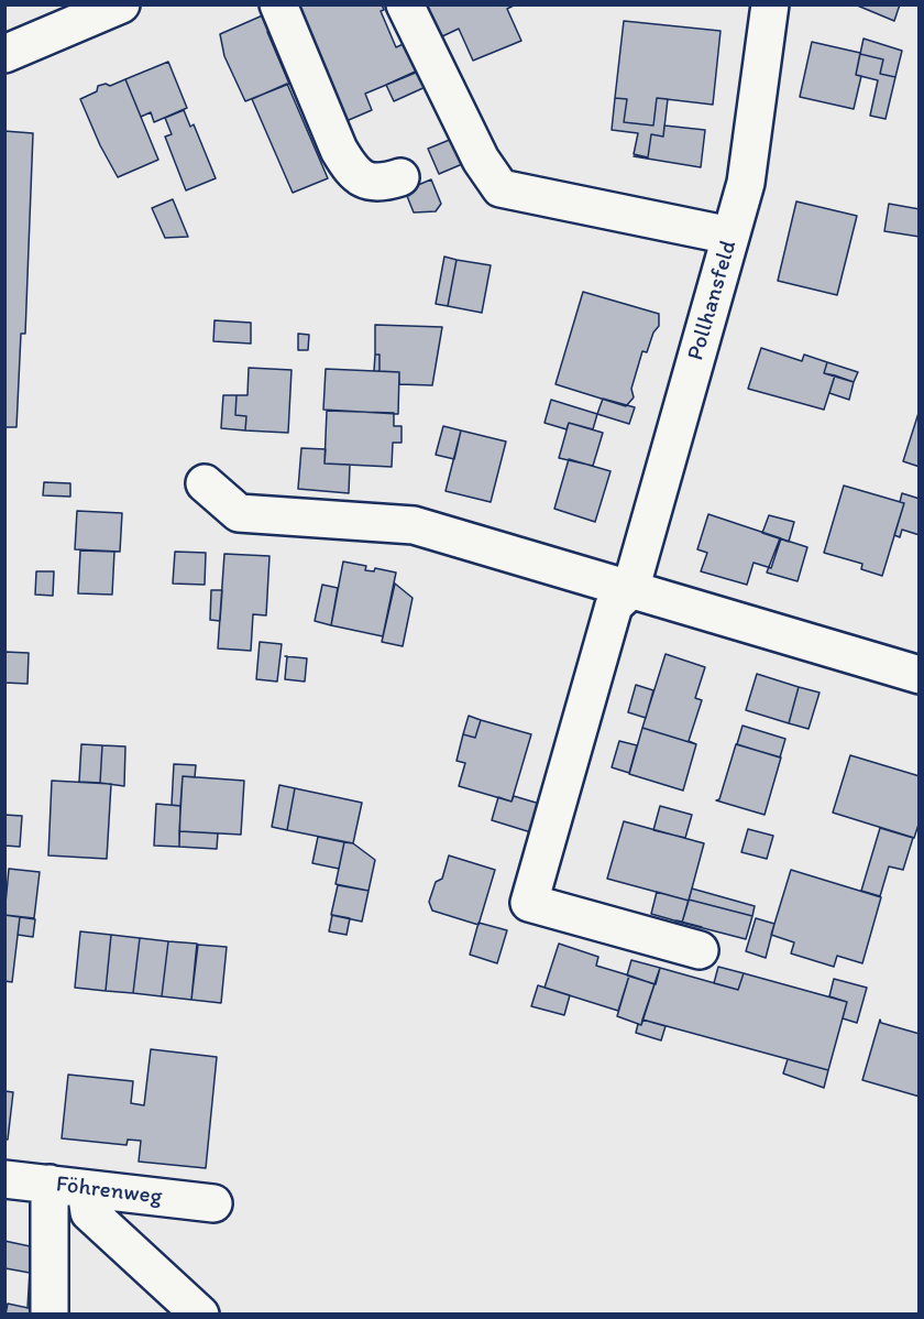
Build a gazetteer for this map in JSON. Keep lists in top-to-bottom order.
{
  "streets": {
    "street": ["Pollhansfeld", "Föhrenweg"]
  }
}
